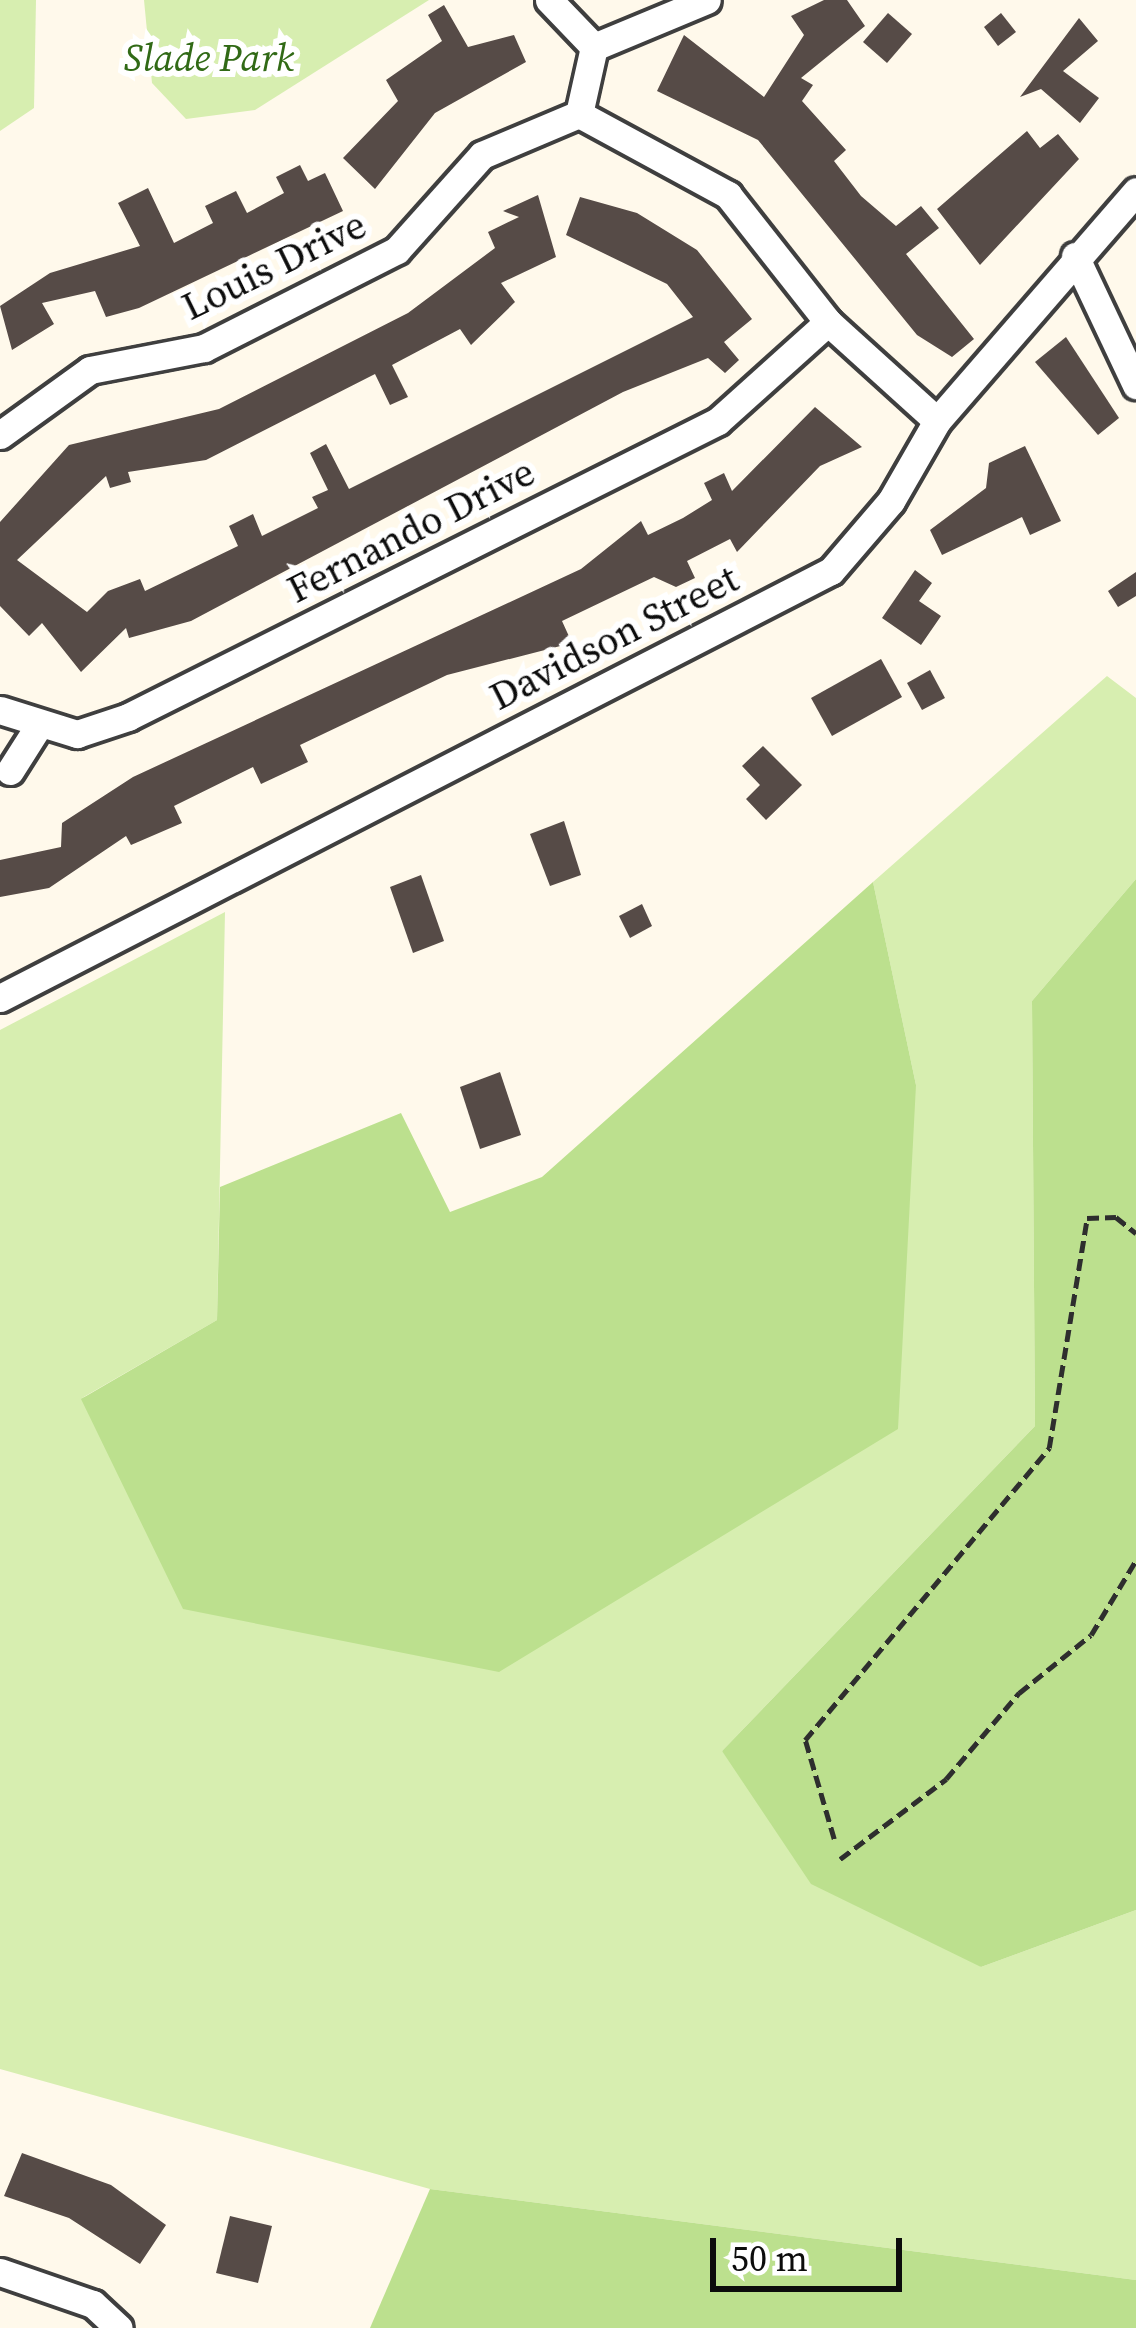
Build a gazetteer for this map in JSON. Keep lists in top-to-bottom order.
{
  "streets": {
    "street": ["Louis Drive", "Fernando Drive", "Davidson Street"]
  },
  "parks": ["Slade Park"],
  "scale_bar": "50 m"
}
